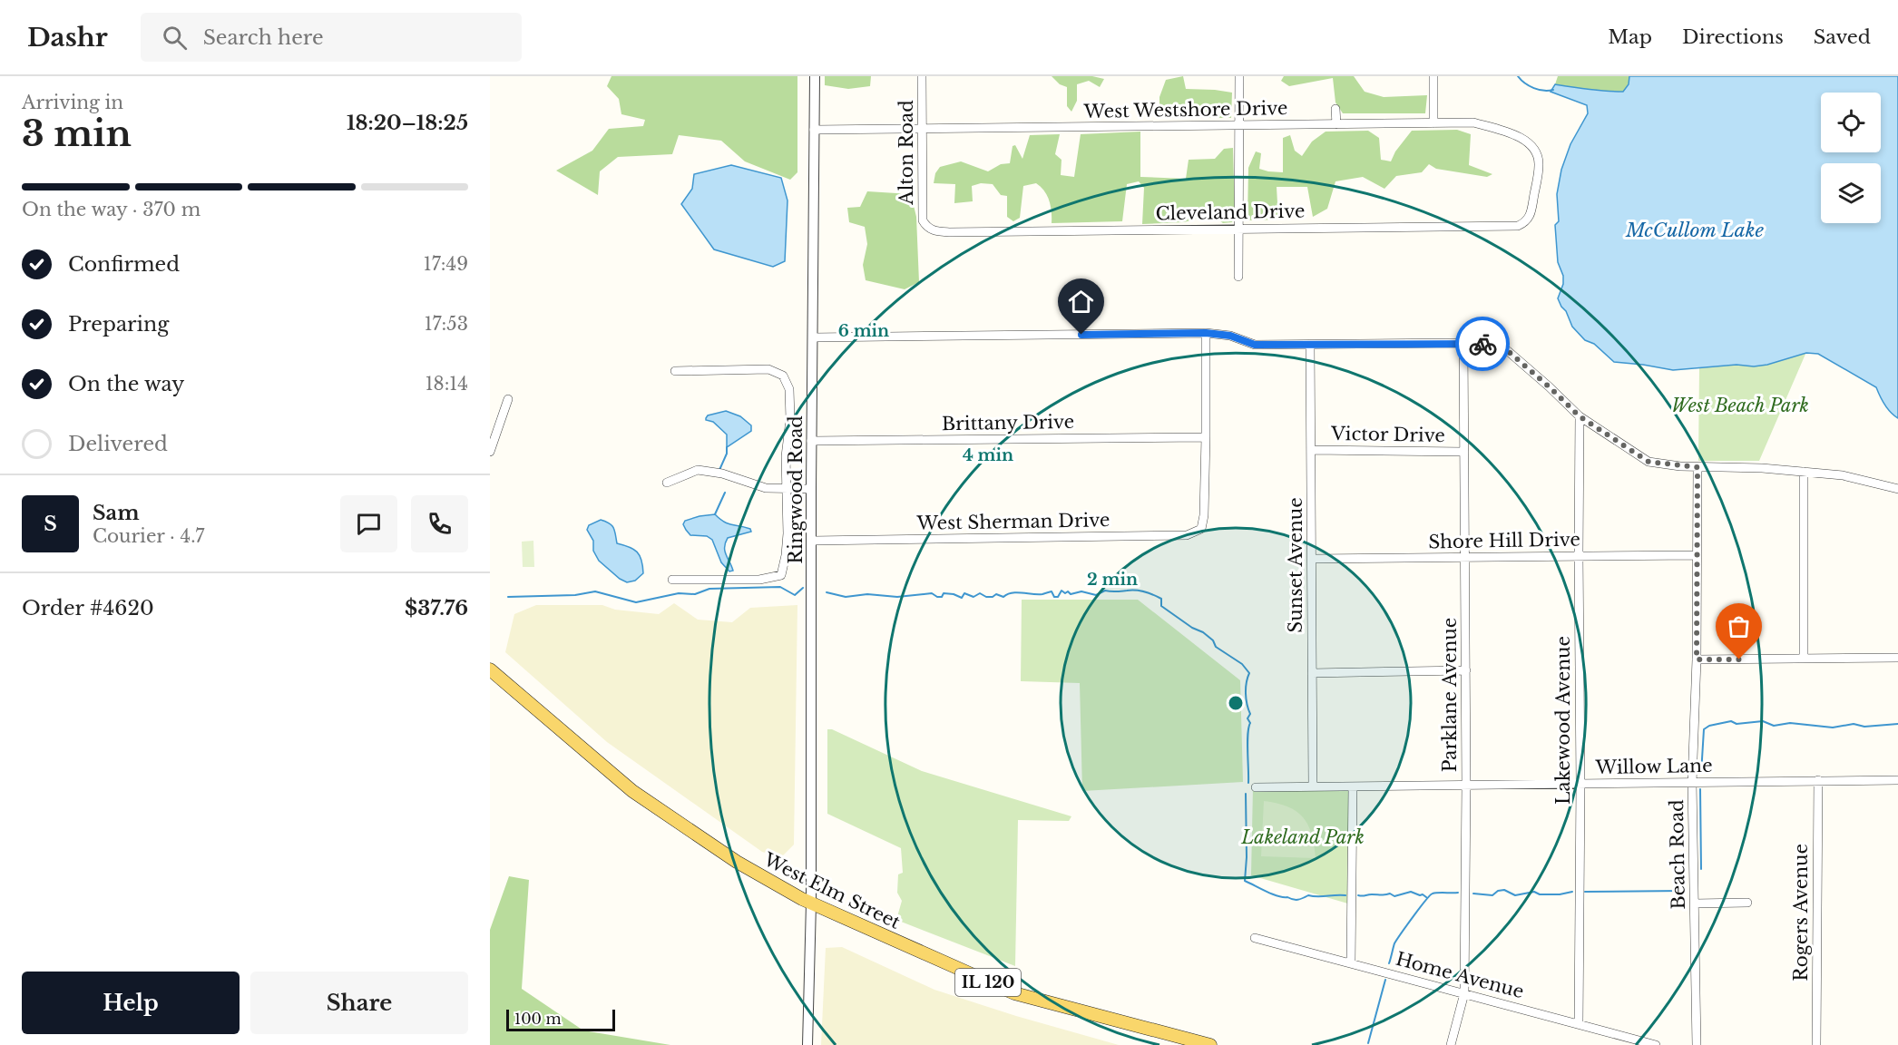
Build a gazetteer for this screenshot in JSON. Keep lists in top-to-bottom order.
{
  "streets": {
    "main road": ["West Elm Street", "IL 120"],
    "street": [
      "West Westshore Drive",
      "Alton Road",
      "Cleveland Drive",
      "Brittany Drive",
      "Victor Drive",
      "Ringwood Road",
      "West Sherman Drive",
      "Shore Hill Drive",
      "Sunset Avenue",
      "Parklane Avenue",
      "Lakewood Avenue",
      "Willow Lane",
      "Beach Road",
      "Rogers Avenue",
      "Home Avenue"
    ]
  },
  "crossings": [
    ["West Westshore Drive", "Alton Road"],
    ["West Westshore Drive", "Cleveland Drive"],
    ["West Westshore Drive", "Ringwood Road"],
    ["Alton Road", "Cleveland Drive"],
    ["Brittany Drive", "Ringwood Road"],
    ["Brittany Drive", "West Sherman Drive"],
    ["Victor Drive", "Sunset Avenue"],
    ["Victor Drive", "Parklane Avenue"],
    ["Ringwood Road", "West Sherman Drive"],
    ["Ringwood Road", "West Elm Street"],
    ["Shore Hill Drive", "Sunset Avenue"],
    ["Shore Hill Drive", "Parklane Avenue"],
    ["Shore Hill Drive", "Lakewood Avenue"],
    ["Shore Hill Drive", "Beach Road"],
    ["Sunset Avenue", "Willow Lane"],
    ["Parklane Avenue", "Willow Lane"],
    ["Parklane Avenue", "Home Avenue"],
    ["Lakewood Avenue", "Willow Lane"],
    ["Lakewood Avenue", "Home Avenue"],
    ["Willow Lane", "Beach Road"],
    ["Willow Lane", "Rogers Avenue"]
  ],
  "water": ["McCullom Lake"],
  "parks": ["West Beach Park", "Lakeland Park"],
  "scale_bar": "100 m",
  "page": {
    "header": "Dashr",
    "search": "Search here",
    "nav": ["Map", "Directions", "Saved"],
    "heading": ["3 min", "Arriving in", "18:20–18:25"],
    "panel": [
      "Sam",
      "Courier · 4.7",
      "Order #4620",
      "$37.76"
    ],
    "bar": "On the way · 370 m",
    "list": [
      ["Confirmed", "17:49"],
      ["Preparing", "17:53"],
      ["On the way", "18:14"],
      "Delivered"
    ],
    "round": "S",
    "buttons": ["Help", "Share"],
    "scale": "100 m"
  },
  "rings": ["6 min", "4 min", "2 min"]
}
